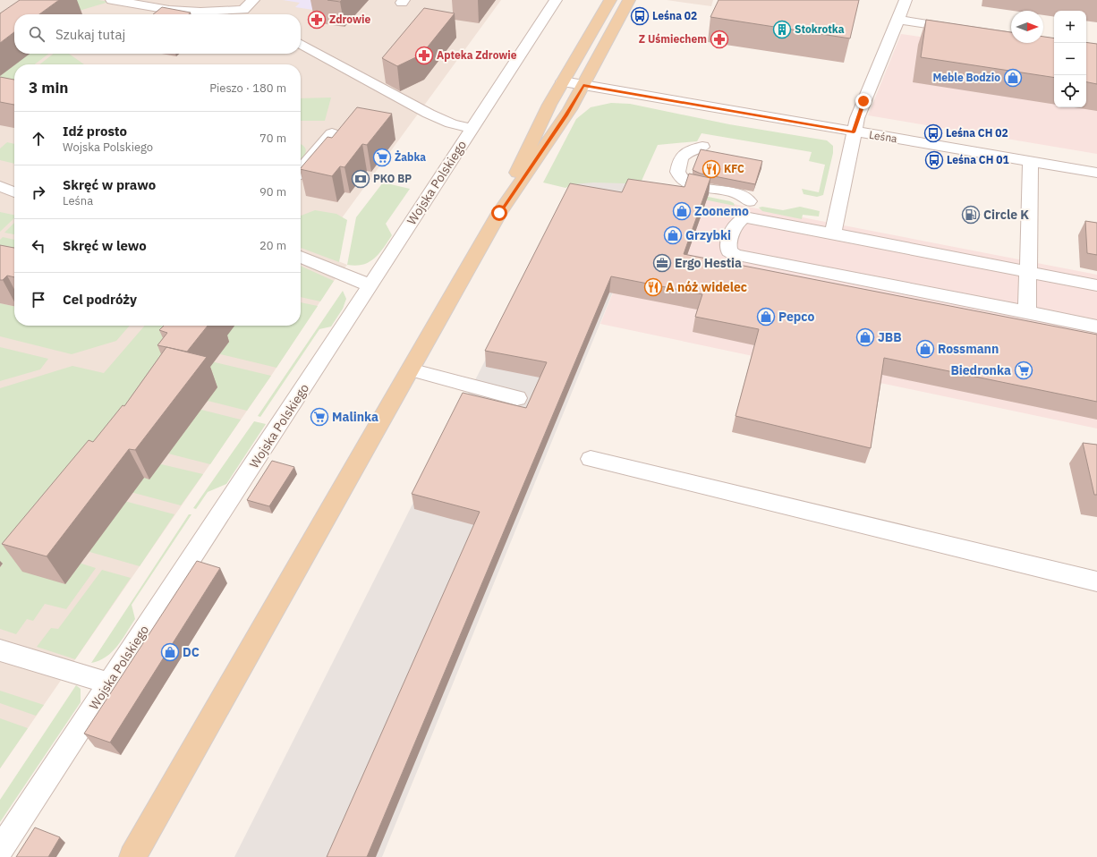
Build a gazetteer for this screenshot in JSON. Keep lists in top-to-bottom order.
{
  "streets": {
    "street": ["Leśna", "Wojska Polskiego"]
  },
  "places": {
    "bus stop": ["Leśna 02", "Leśna CH 02", "Leśna CH 01"],
    "pharmacy": ["Zdrowie", "Z Uśmiechem", "Apteka Zdrowie"],
    "building": ["Stokrotka"],
    "shop": [
      "Meble Bodzio",
      "Zoonemo",
      "Grzybki",
      "Pepco",
      "JBB",
      "Rossmann",
      "DC"
    ],
    "supermarket": ["Żabka", "Biedronka", "Malinka"],
    "restaurant": ["KFC", "A nóż widelec"],
    "bank": ["PKO BP"],
    "fuel station": ["Circle K"],
    "office": ["Ergo Hestia"]
  },
  "north": "right",
  "page": {
    "map_buttons": ["+", "−"],
    "search": "Szukaj tutaj",
    "heading": ["3 min", "Pieszo · 180 m"],
    "list": [
      ["Idź prosto", "Wojska Polskiego", "70 m"],
      ["Skręć w prawo", "Leśna", "90 m"],
      ["Skręć w lewo", "20 m"],
      "Cel podróży"
    ]
  }
}
